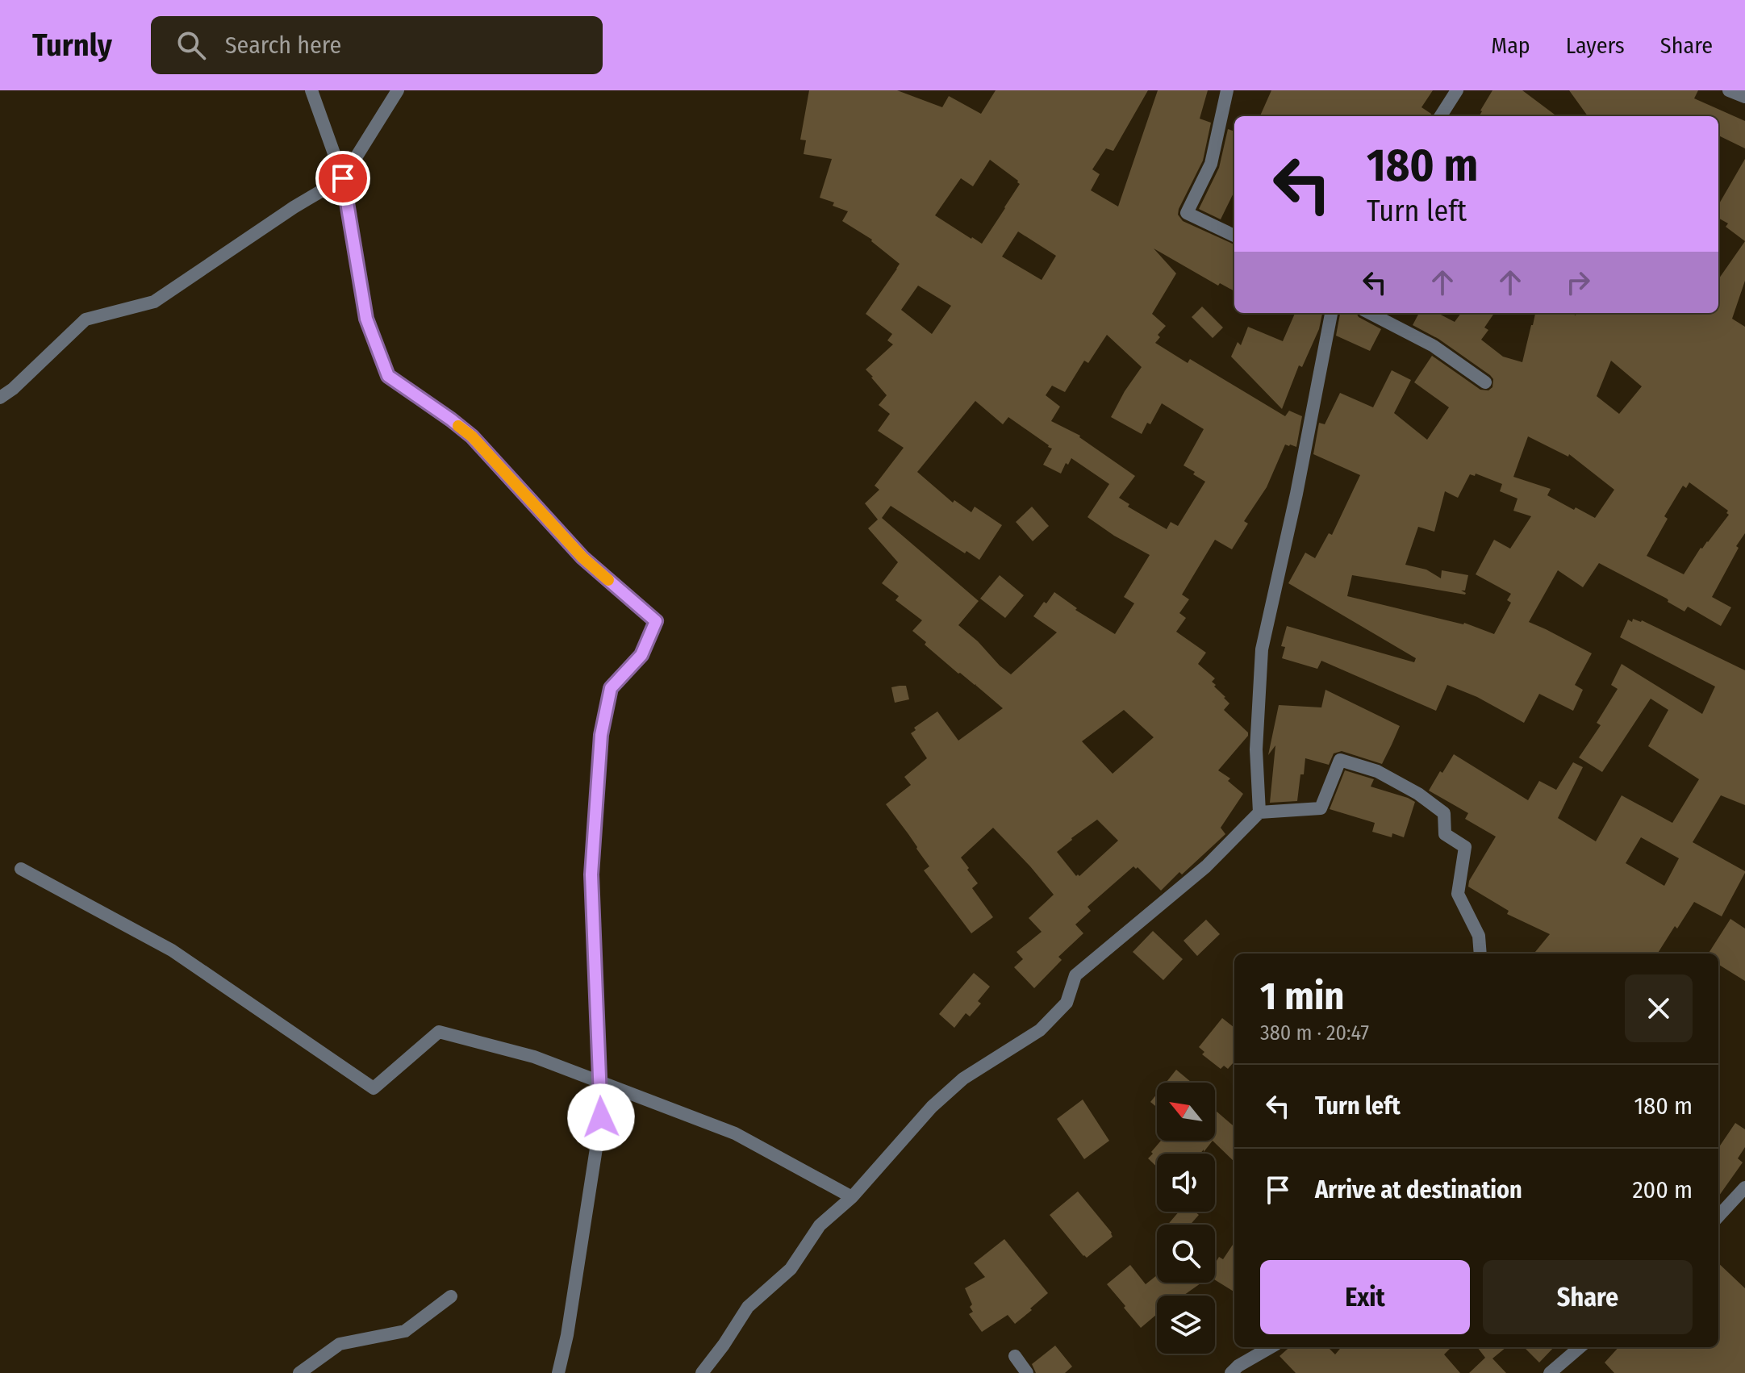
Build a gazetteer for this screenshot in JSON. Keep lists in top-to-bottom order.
{
  "north": "top left",
  "page": {
    "header": "Turnly",
    "search": "Search here",
    "nav": ["Map", "Layers", "Share"],
    "turn": ["180 m", "Turn left"],
    "heading": ["1 min", "380 m · 20:47"],
    "list": [
      {
        "name": "Turn left",
        "value": "180 m"
      },
      {
        "name": "Arrive at destination",
        "value": "200 m"
      }
    ],
    "buttons": ["Exit", "Share"]
  }
}
